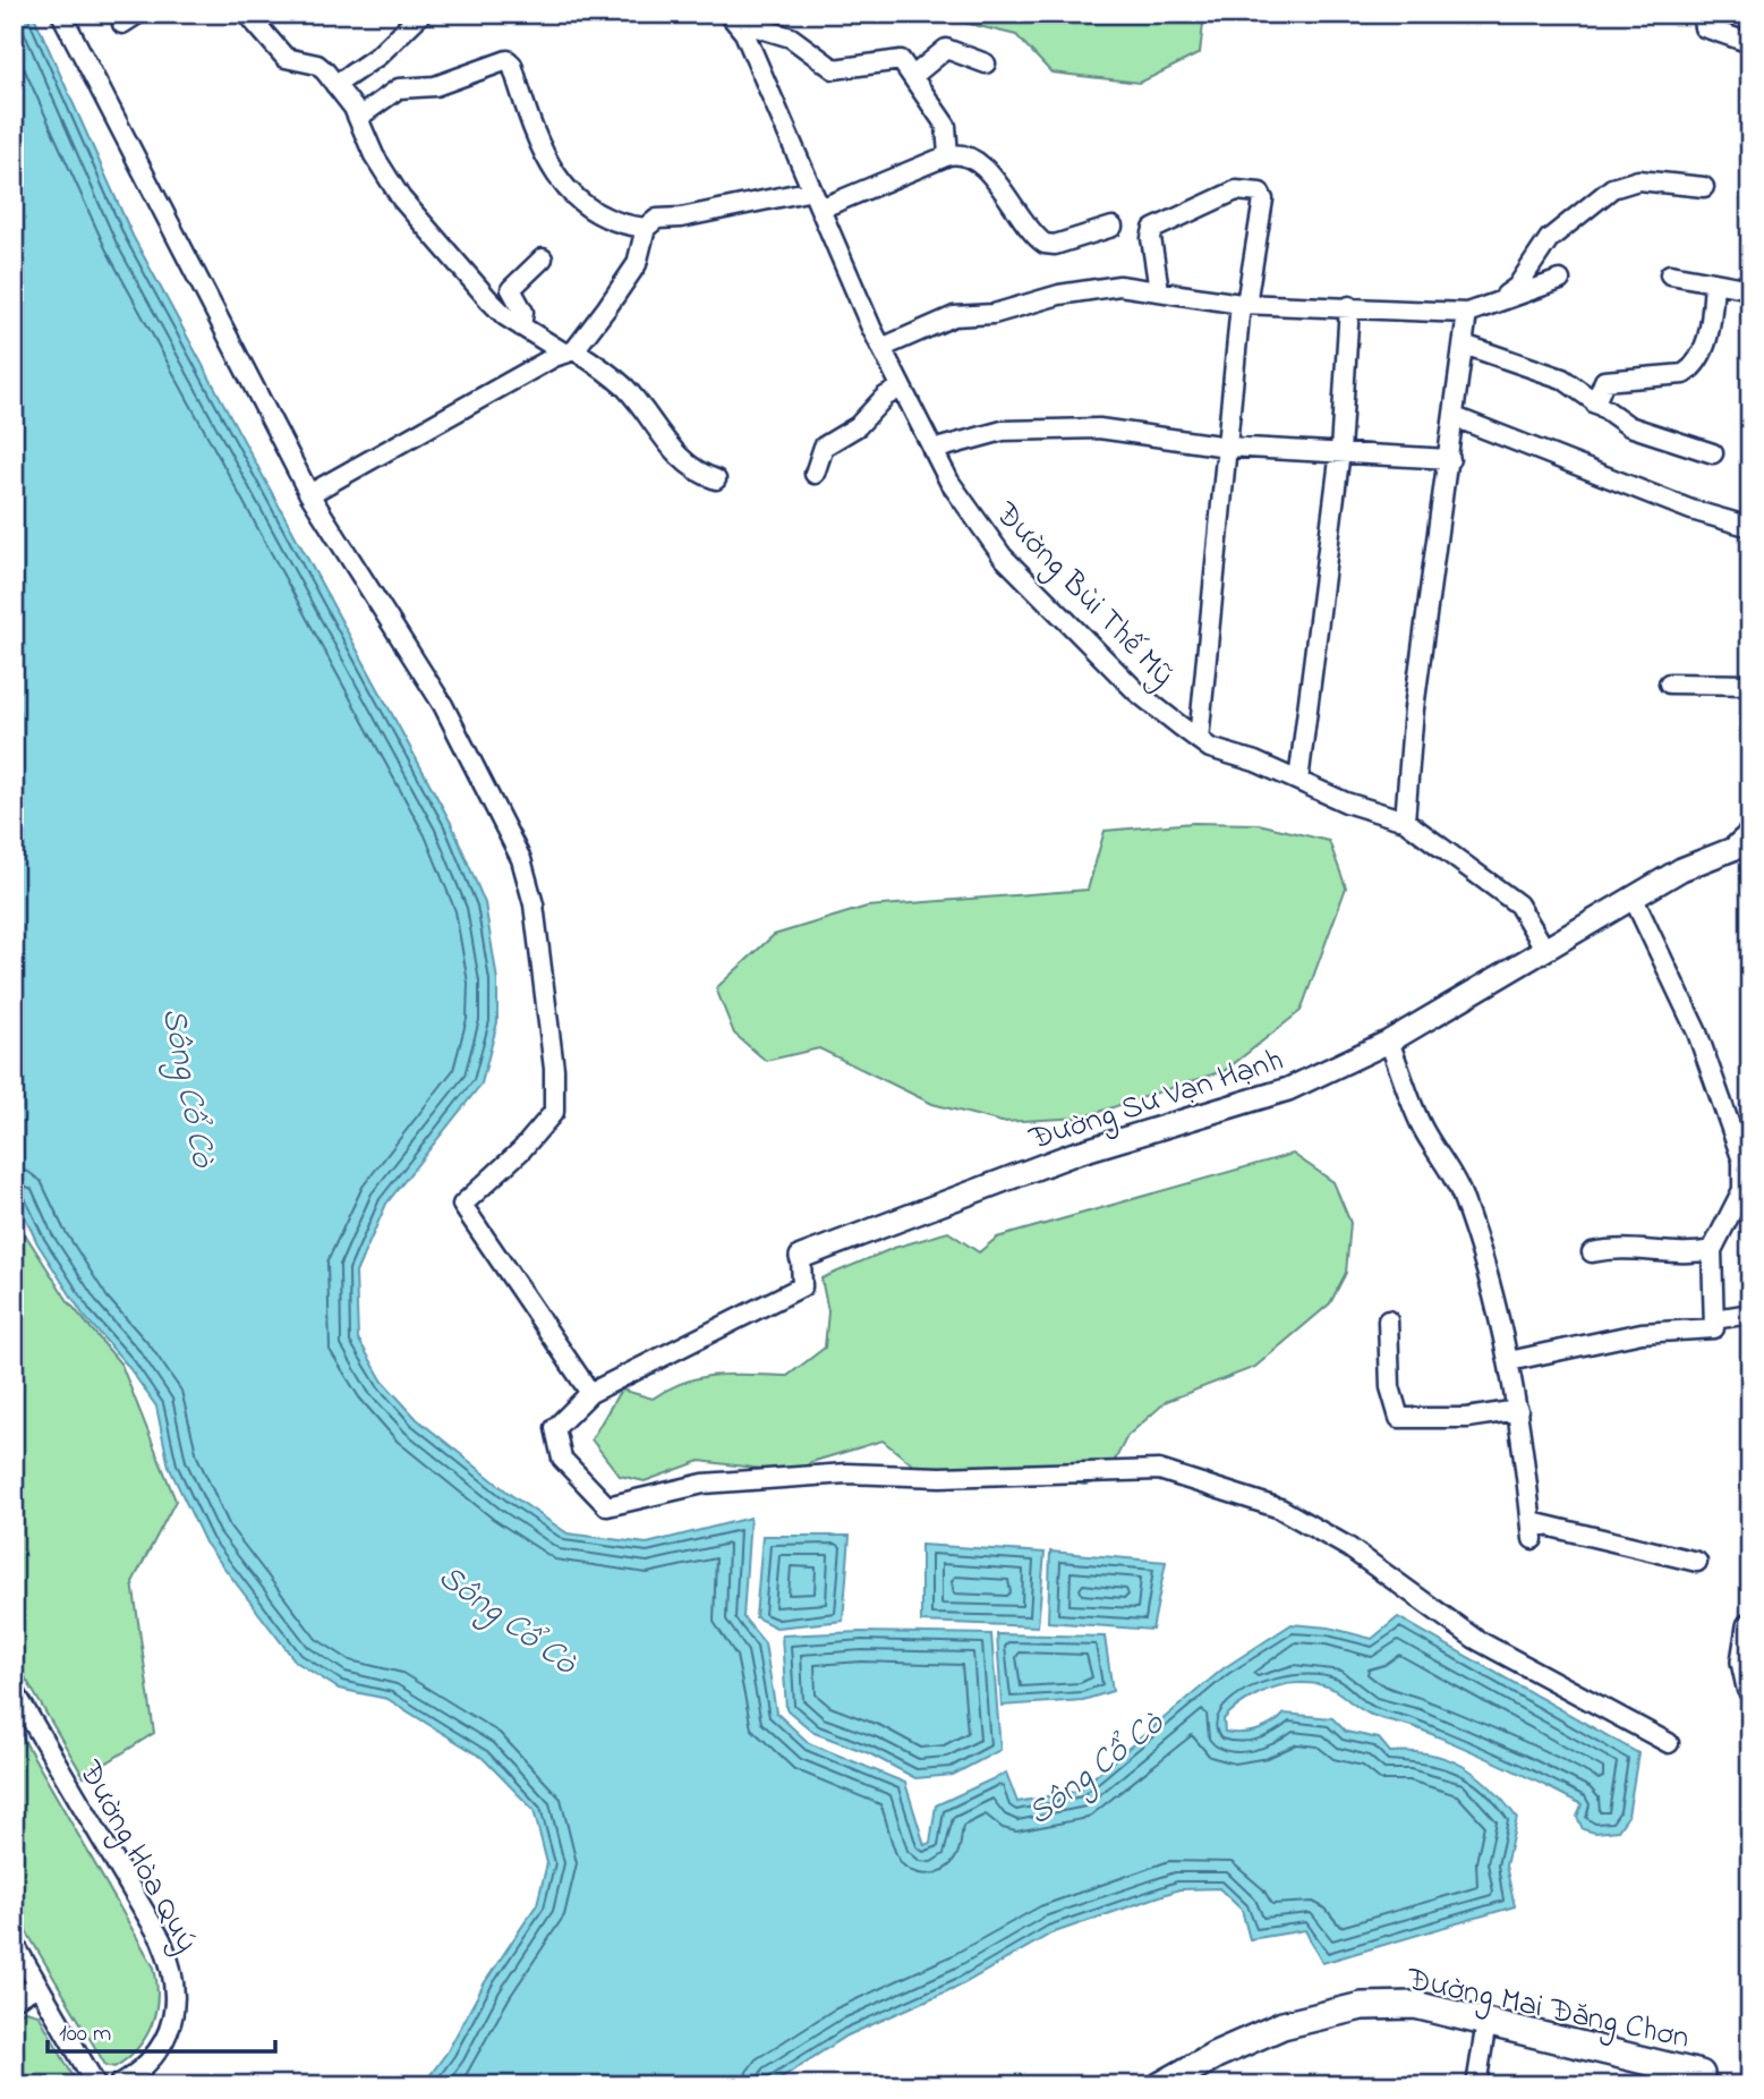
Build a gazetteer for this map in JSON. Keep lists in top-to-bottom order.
{
  "streets": {
    "main road": ["Đường Mai Đăng Chơn"],
    "street": ["Đường Bùi Thế Mỹ", "Đường Sư Vạn Hạnh", "Đường Hòa Quý"]
  },
  "crossings": [
    ["Đường Bùi Thế Mỹ", "Đường Sư Vạn Hạnh"]
  ],
  "water": ["Sông Cổ Cò"],
  "scale_bar": "100 m"
}
